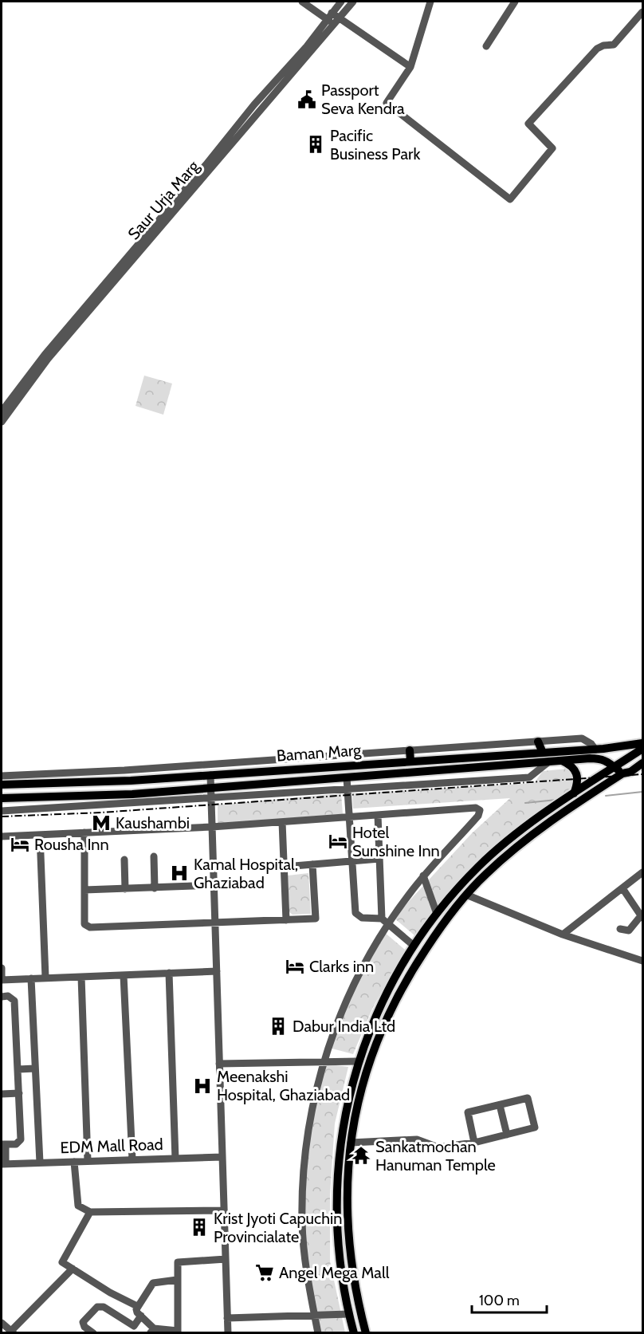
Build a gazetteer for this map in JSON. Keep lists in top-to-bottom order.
{
  "streets": {
    "main road": ["Baman Marg"],
    "street": ["Saur Urja Marg", "EDM Mall Road"]
  },
  "places": {
    "public building": ["Passport Seva Kendra"],
    "building": ["Pacific Business Park", "Dabur India Ltd", "Krist Jyoti Capuchin Provincialate"],
    "metro station": ["Kaushambi"],
    "hotel": ["Hotel Sunshine Inn", "Rousha Inn", "Clarks inn"],
    "hospital": ["Kamal Hospital, Ghaziabad", "Meenakshi Hospital, Ghaziabad"],
    "temple": ["Sankatmochan Hanuman Temple"],
    "supermarket": ["Angel Mega Mall"]
  },
  "scale_bar": "100 m"
}
